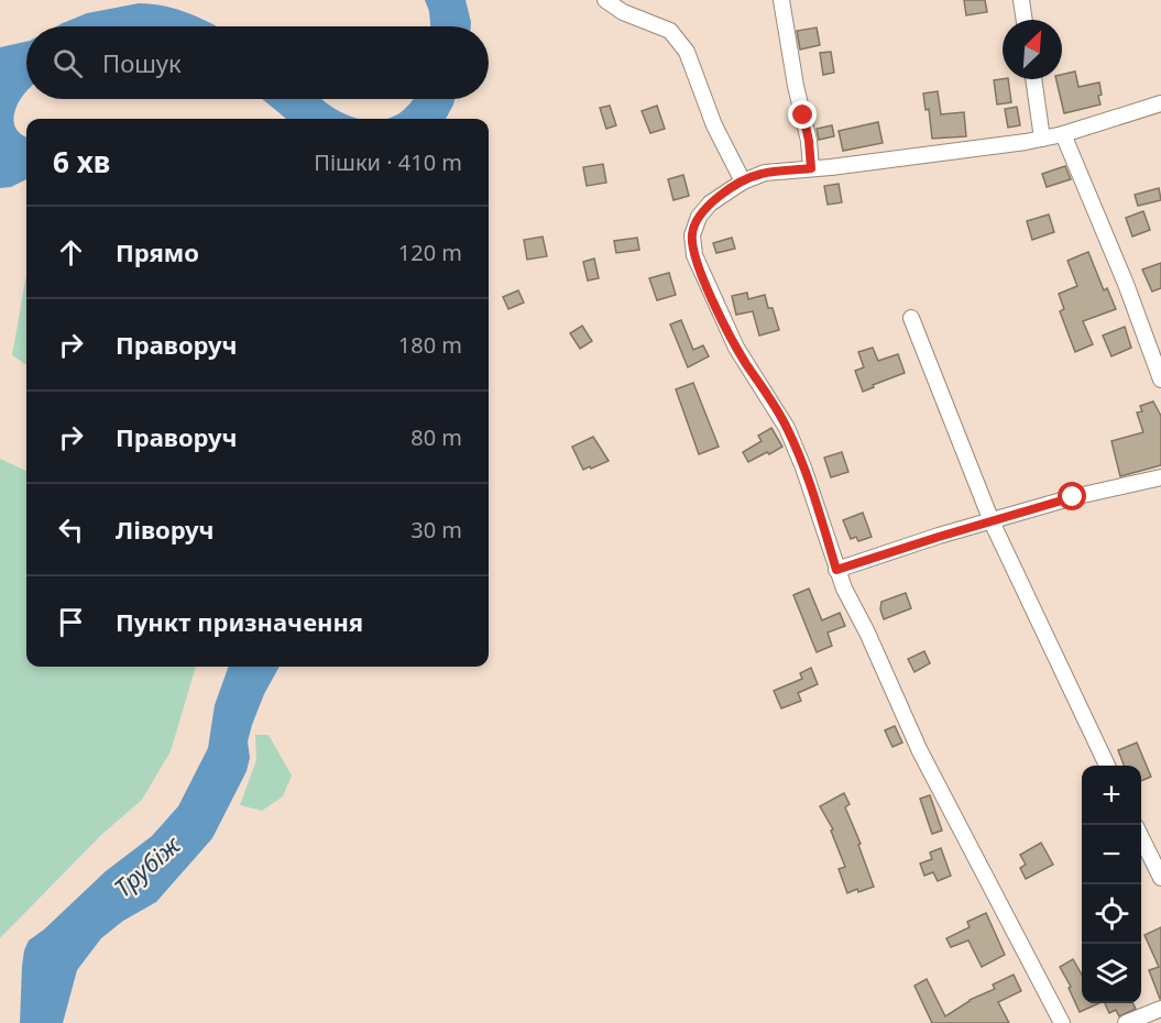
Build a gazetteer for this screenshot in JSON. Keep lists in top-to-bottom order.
{
  "water": ["Трубіж"],
  "north": "top right",
  "page": {
    "search": "Пошук",
    "heading": ["6 хв", "Пішки · 410 m"],
    "list": [
      ["Прямо", "120 m"],
      ["Праворуч", "180 m"],
      ["Праворуч", "80 m"],
      ["Ліворуч", "30 m"],
      "Пункт призначення"
    ],
    "map_buttons": ["+", "−"]
  }
}
